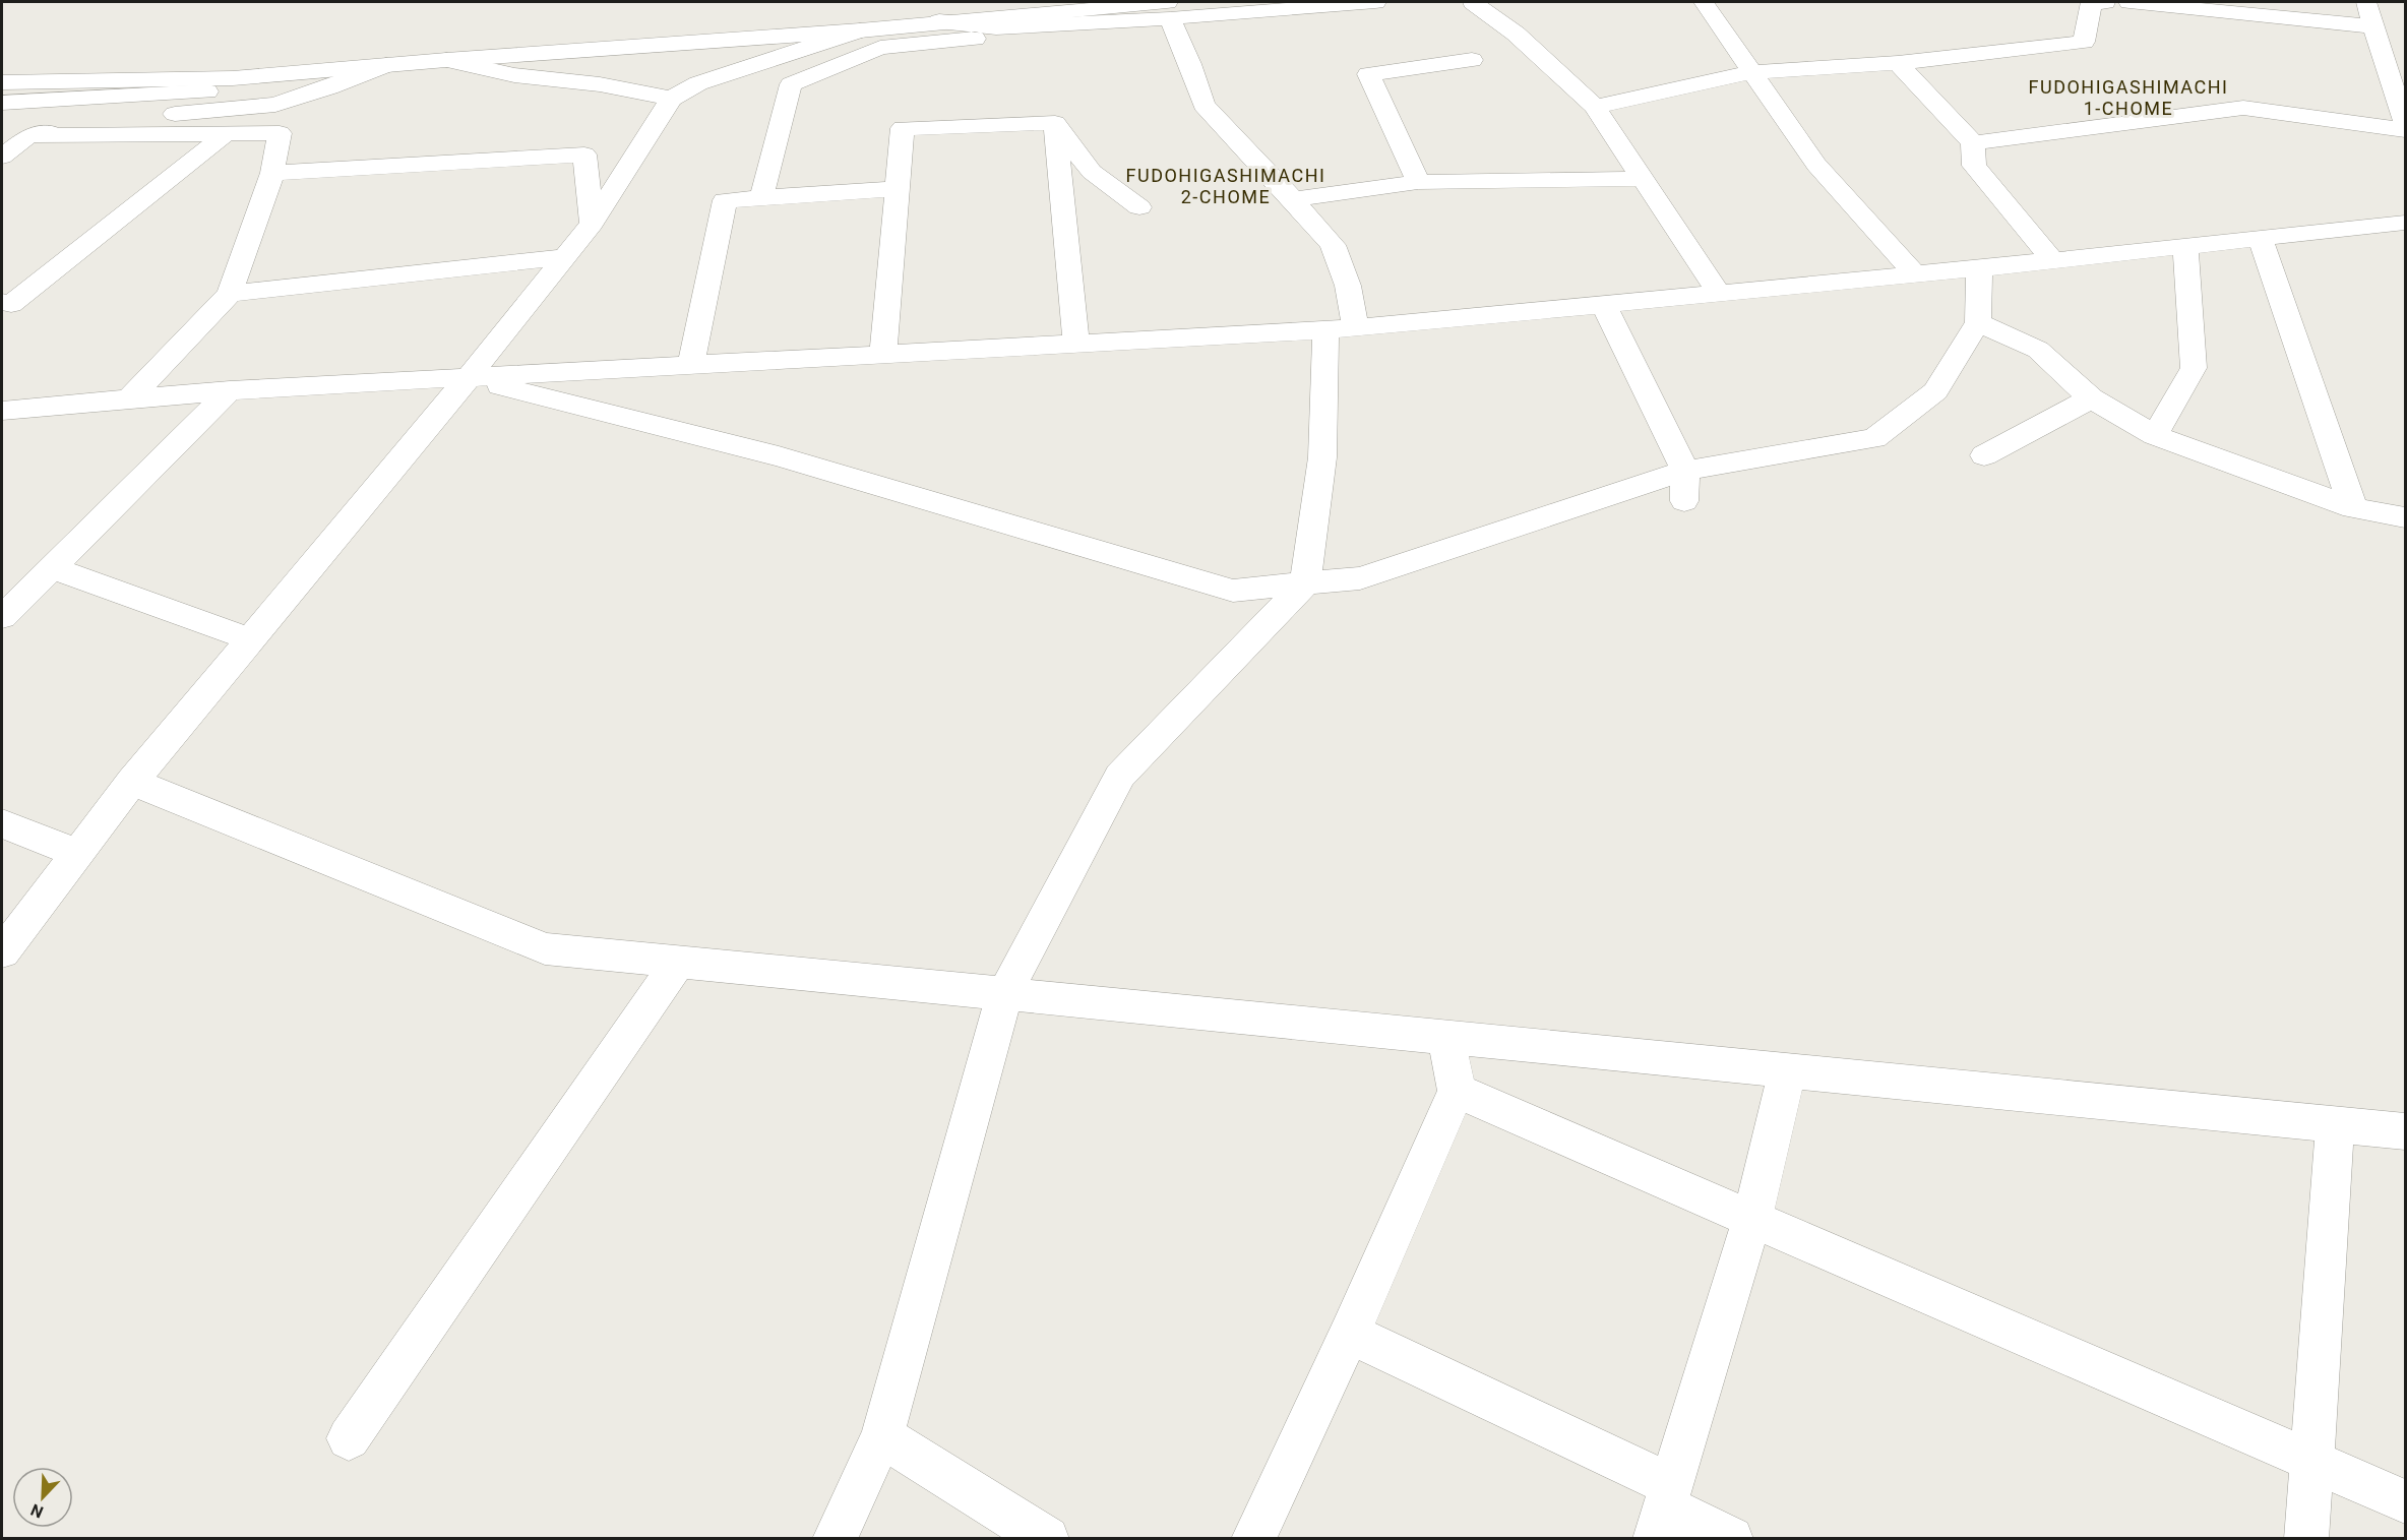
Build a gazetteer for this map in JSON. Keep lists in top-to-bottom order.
{
  "districts": ["FUDOHIGASHIMACHI 1-CHOME", "FUDOHIGASHIMACHI 2-CHOME"],
  "north": "bottom left"
}
